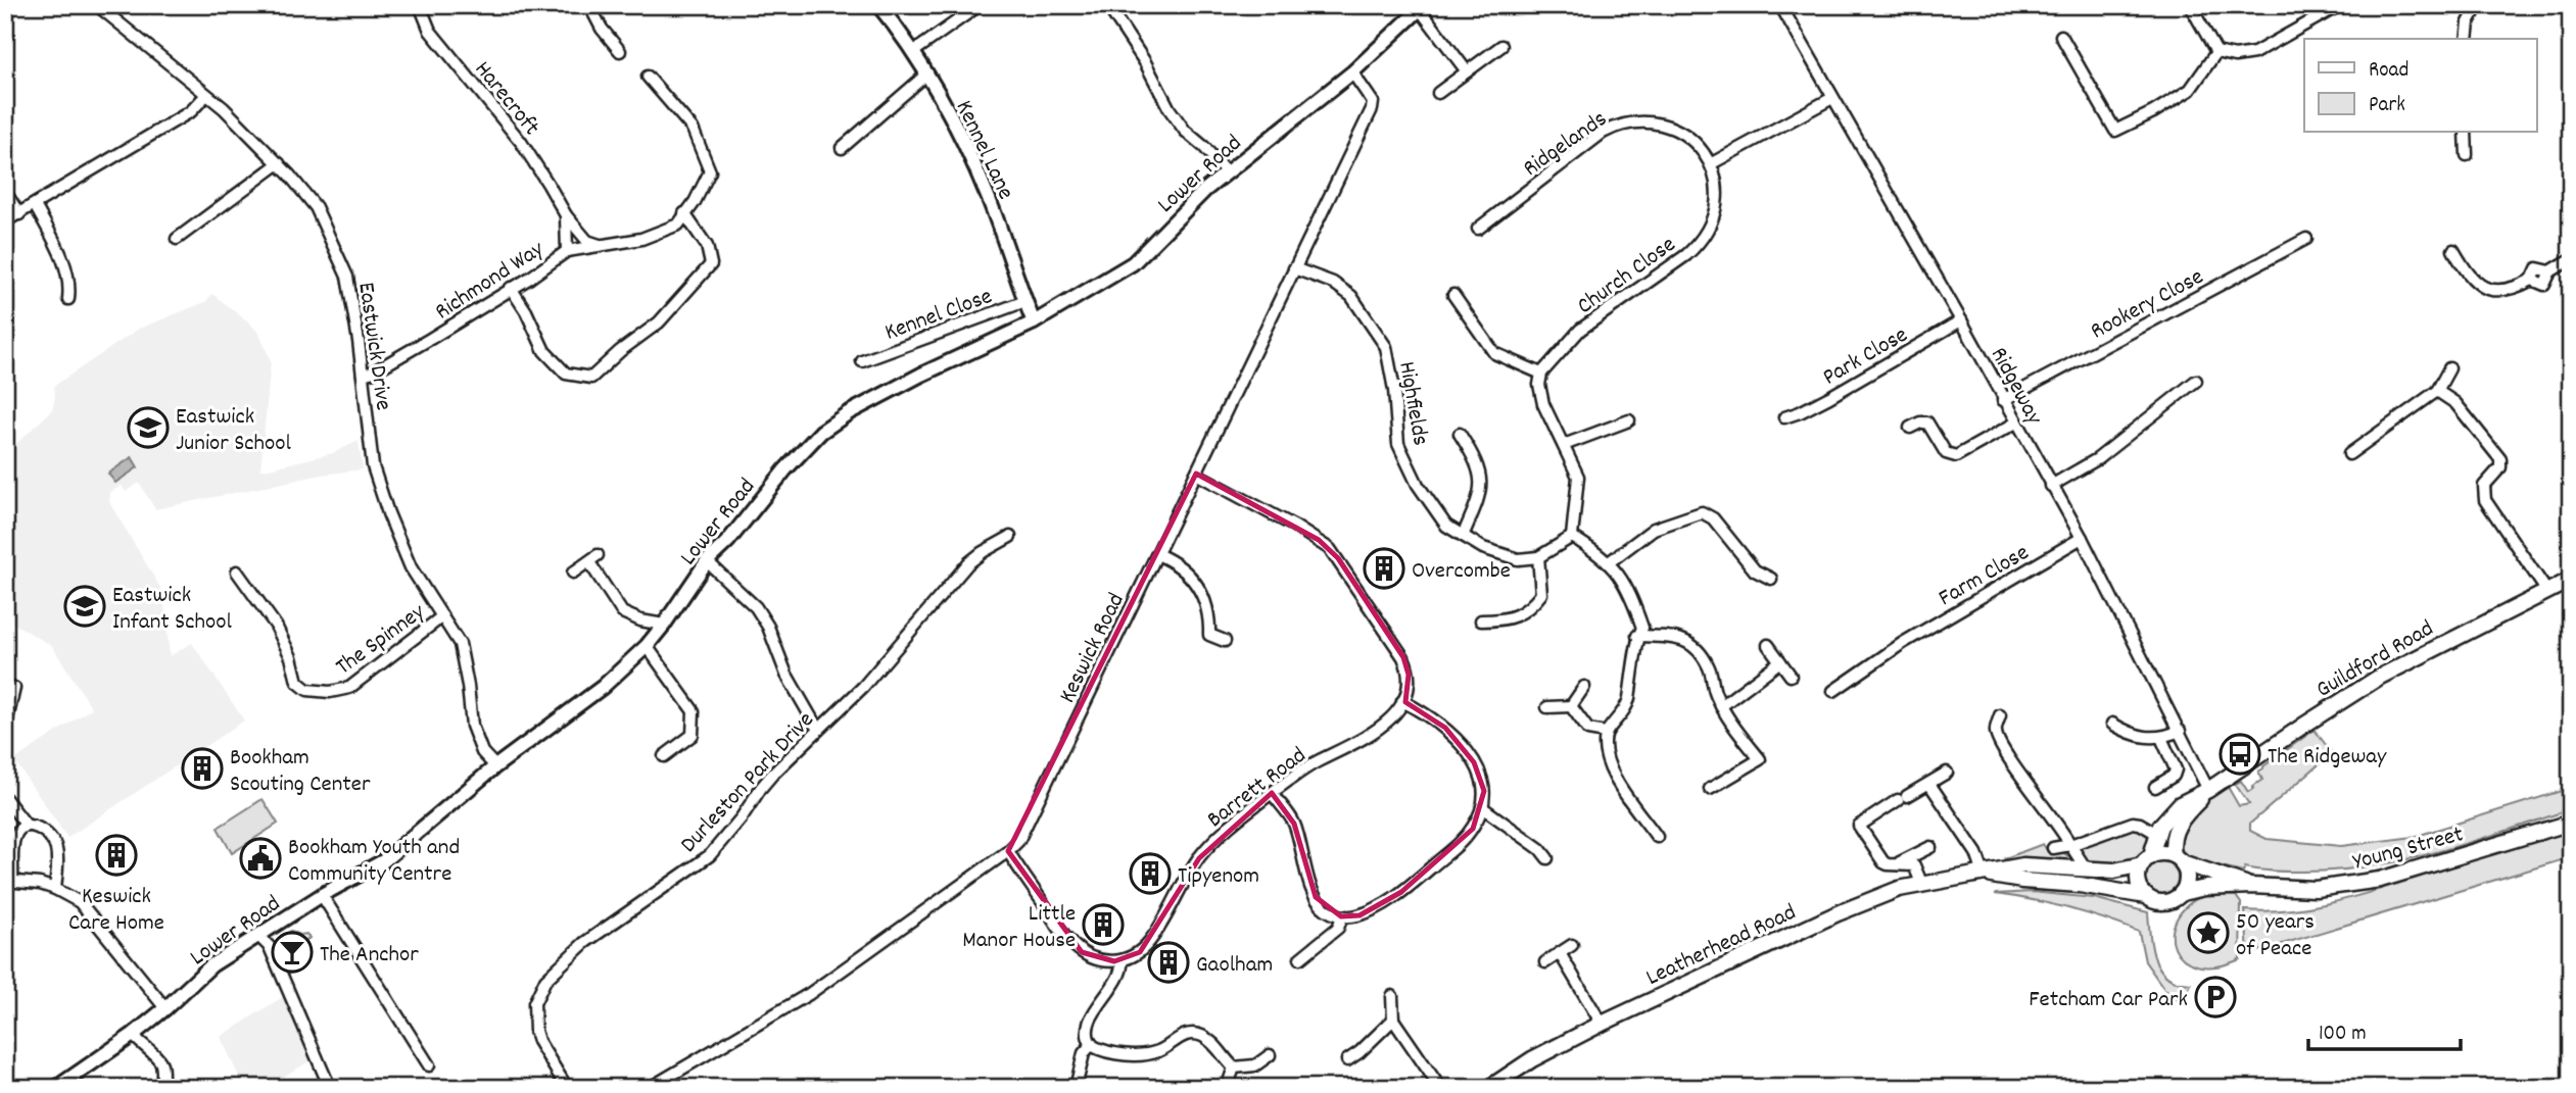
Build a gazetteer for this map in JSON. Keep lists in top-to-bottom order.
{
  "streets": {
    "main road": ["Guildford Road", "Young Street", "Leatherhead Road"],
    "street": [
      "Harecroft",
      "Ridgelands",
      "Kennel Lane",
      "Lower Road",
      "Church Close",
      "Richmond Way",
      "Rookery Close",
      "Kennel Close",
      "Eastwick Drive",
      "Park Close",
      "Ridgeway",
      "Highfields",
      "Farm Close",
      "The Spinney",
      "Keswick Road",
      "Durleston Park Drive",
      "Barrett Road"
    ]
  },
  "crossings": [
    ["Harecroft", "Richmond Way"],
    ["Ridgelands", "Church Close"],
    ["Kennel Lane", "Lower Road"],
    ["Kennel Lane", "Kennel Close"],
    ["Lower Road", "Eastwick Drive"],
    ["Lower Road", "Keswick Road"],
    ["Richmond Way", "Eastwick Drive"],
    ["Rookery Close", "Ridgeway"],
    ["Eastwick Drive", "The Spinney"],
    ["Park Close", "Ridgeway"],
    ["Ridgeway", "Farm Close"],
    ["Ridgeway", "Guildford Road"],
    ["Highfields", "Keswick Road"],
    ["Guildford Road", "Young Street"]
  ],
  "places": {
    "school or university": ["Eastwick Junior School", "Eastwick Infant School"],
    "building": [
      "Overcombe",
      "Bookham Scouting Center",
      "Keswick Care Home",
      "Tipyenom",
      "Little Manor House",
      "Gaolham"
    ],
    "bus stop": ["The Ridgeway"],
    "public building": ["Bookham Youth and Community Centre"],
    "place": ["50 years of Peace"],
    "bar": ["The Anchor"],
    "parking": ["Fetcham Car Park"]
  },
  "legend": ["Road", "Park"],
  "scale_bar": "100 m"
}
